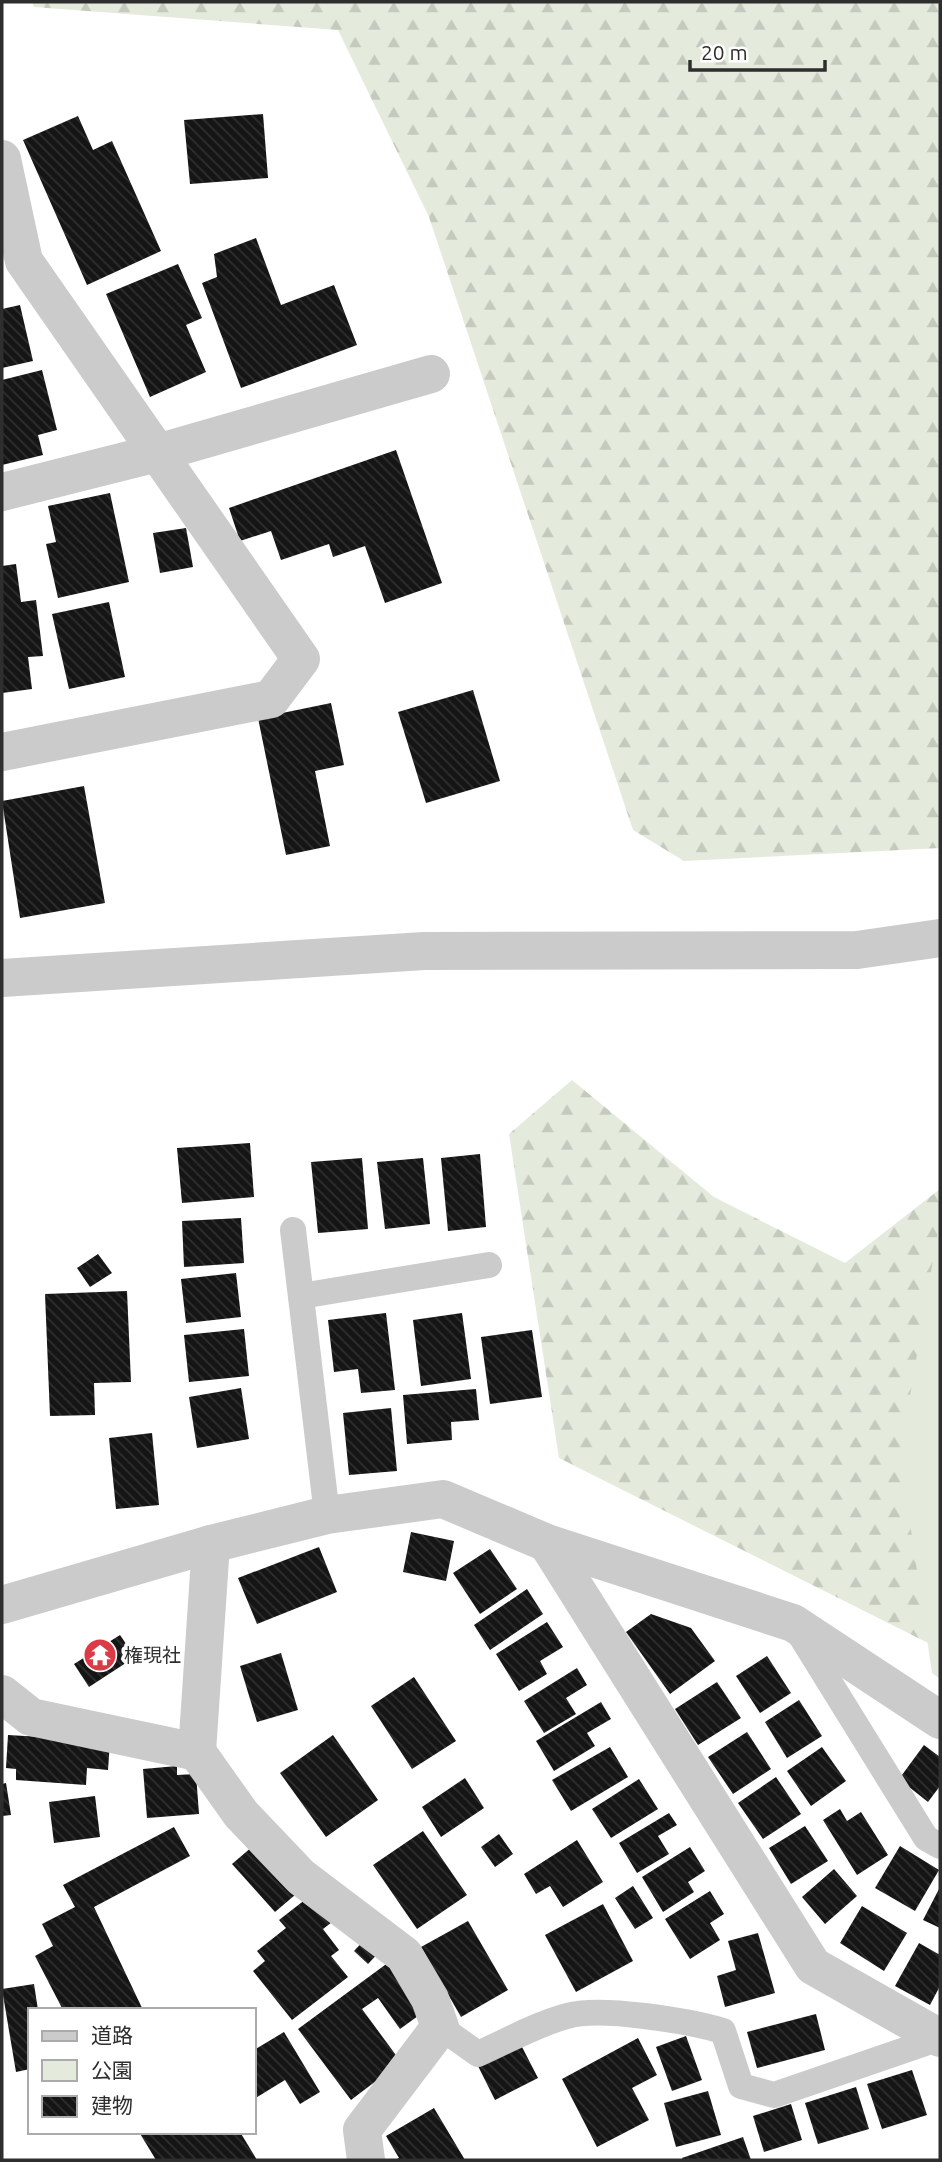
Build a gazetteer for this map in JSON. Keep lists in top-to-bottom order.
{
  "places": {
    "temple": ["権現社"]
  },
  "legend": ["道路", "公園", "建物"],
  "scale_bar": "20 m"
}
